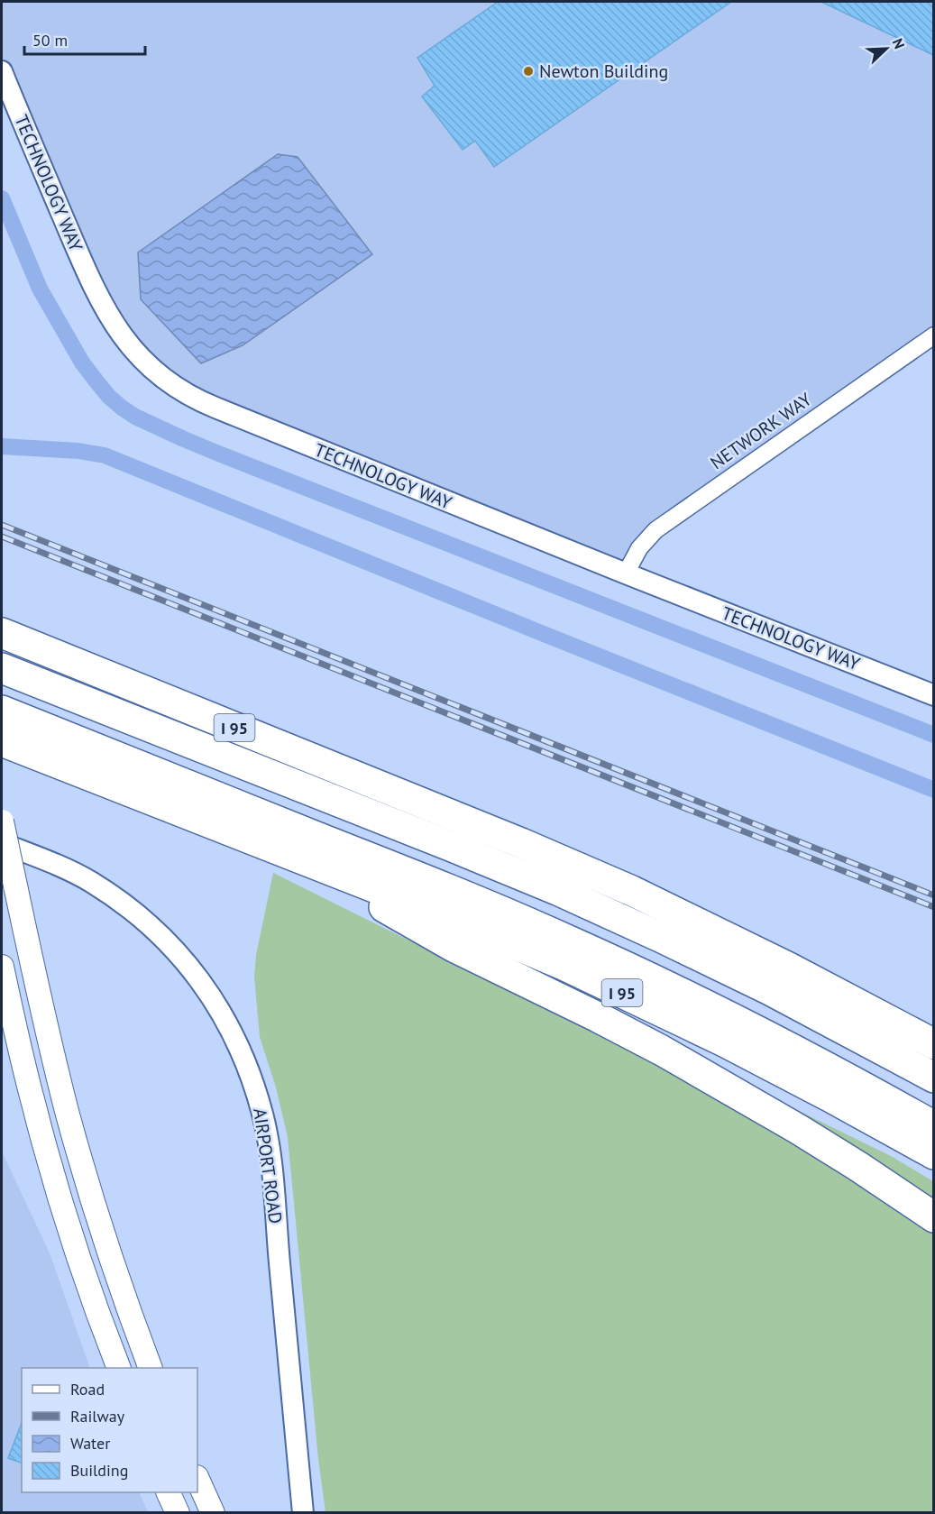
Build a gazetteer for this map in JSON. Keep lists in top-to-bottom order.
{
  "streets": {
    "highway": ["I 95"],
    "street": ["TECHNOLOGY WAY", "NETWORK WAY", "AIRPORT ROAD"]
  },
  "crossings": [
    ["TECHNOLOGY WAY", "NETWORK WAY"]
  ],
  "places": ["Newton Building"],
  "legend": [
    "Road",
    "Railway",
    "Water",
    "Building"
  ],
  "scale_bar": "50 m",
  "north": "top right"
}
